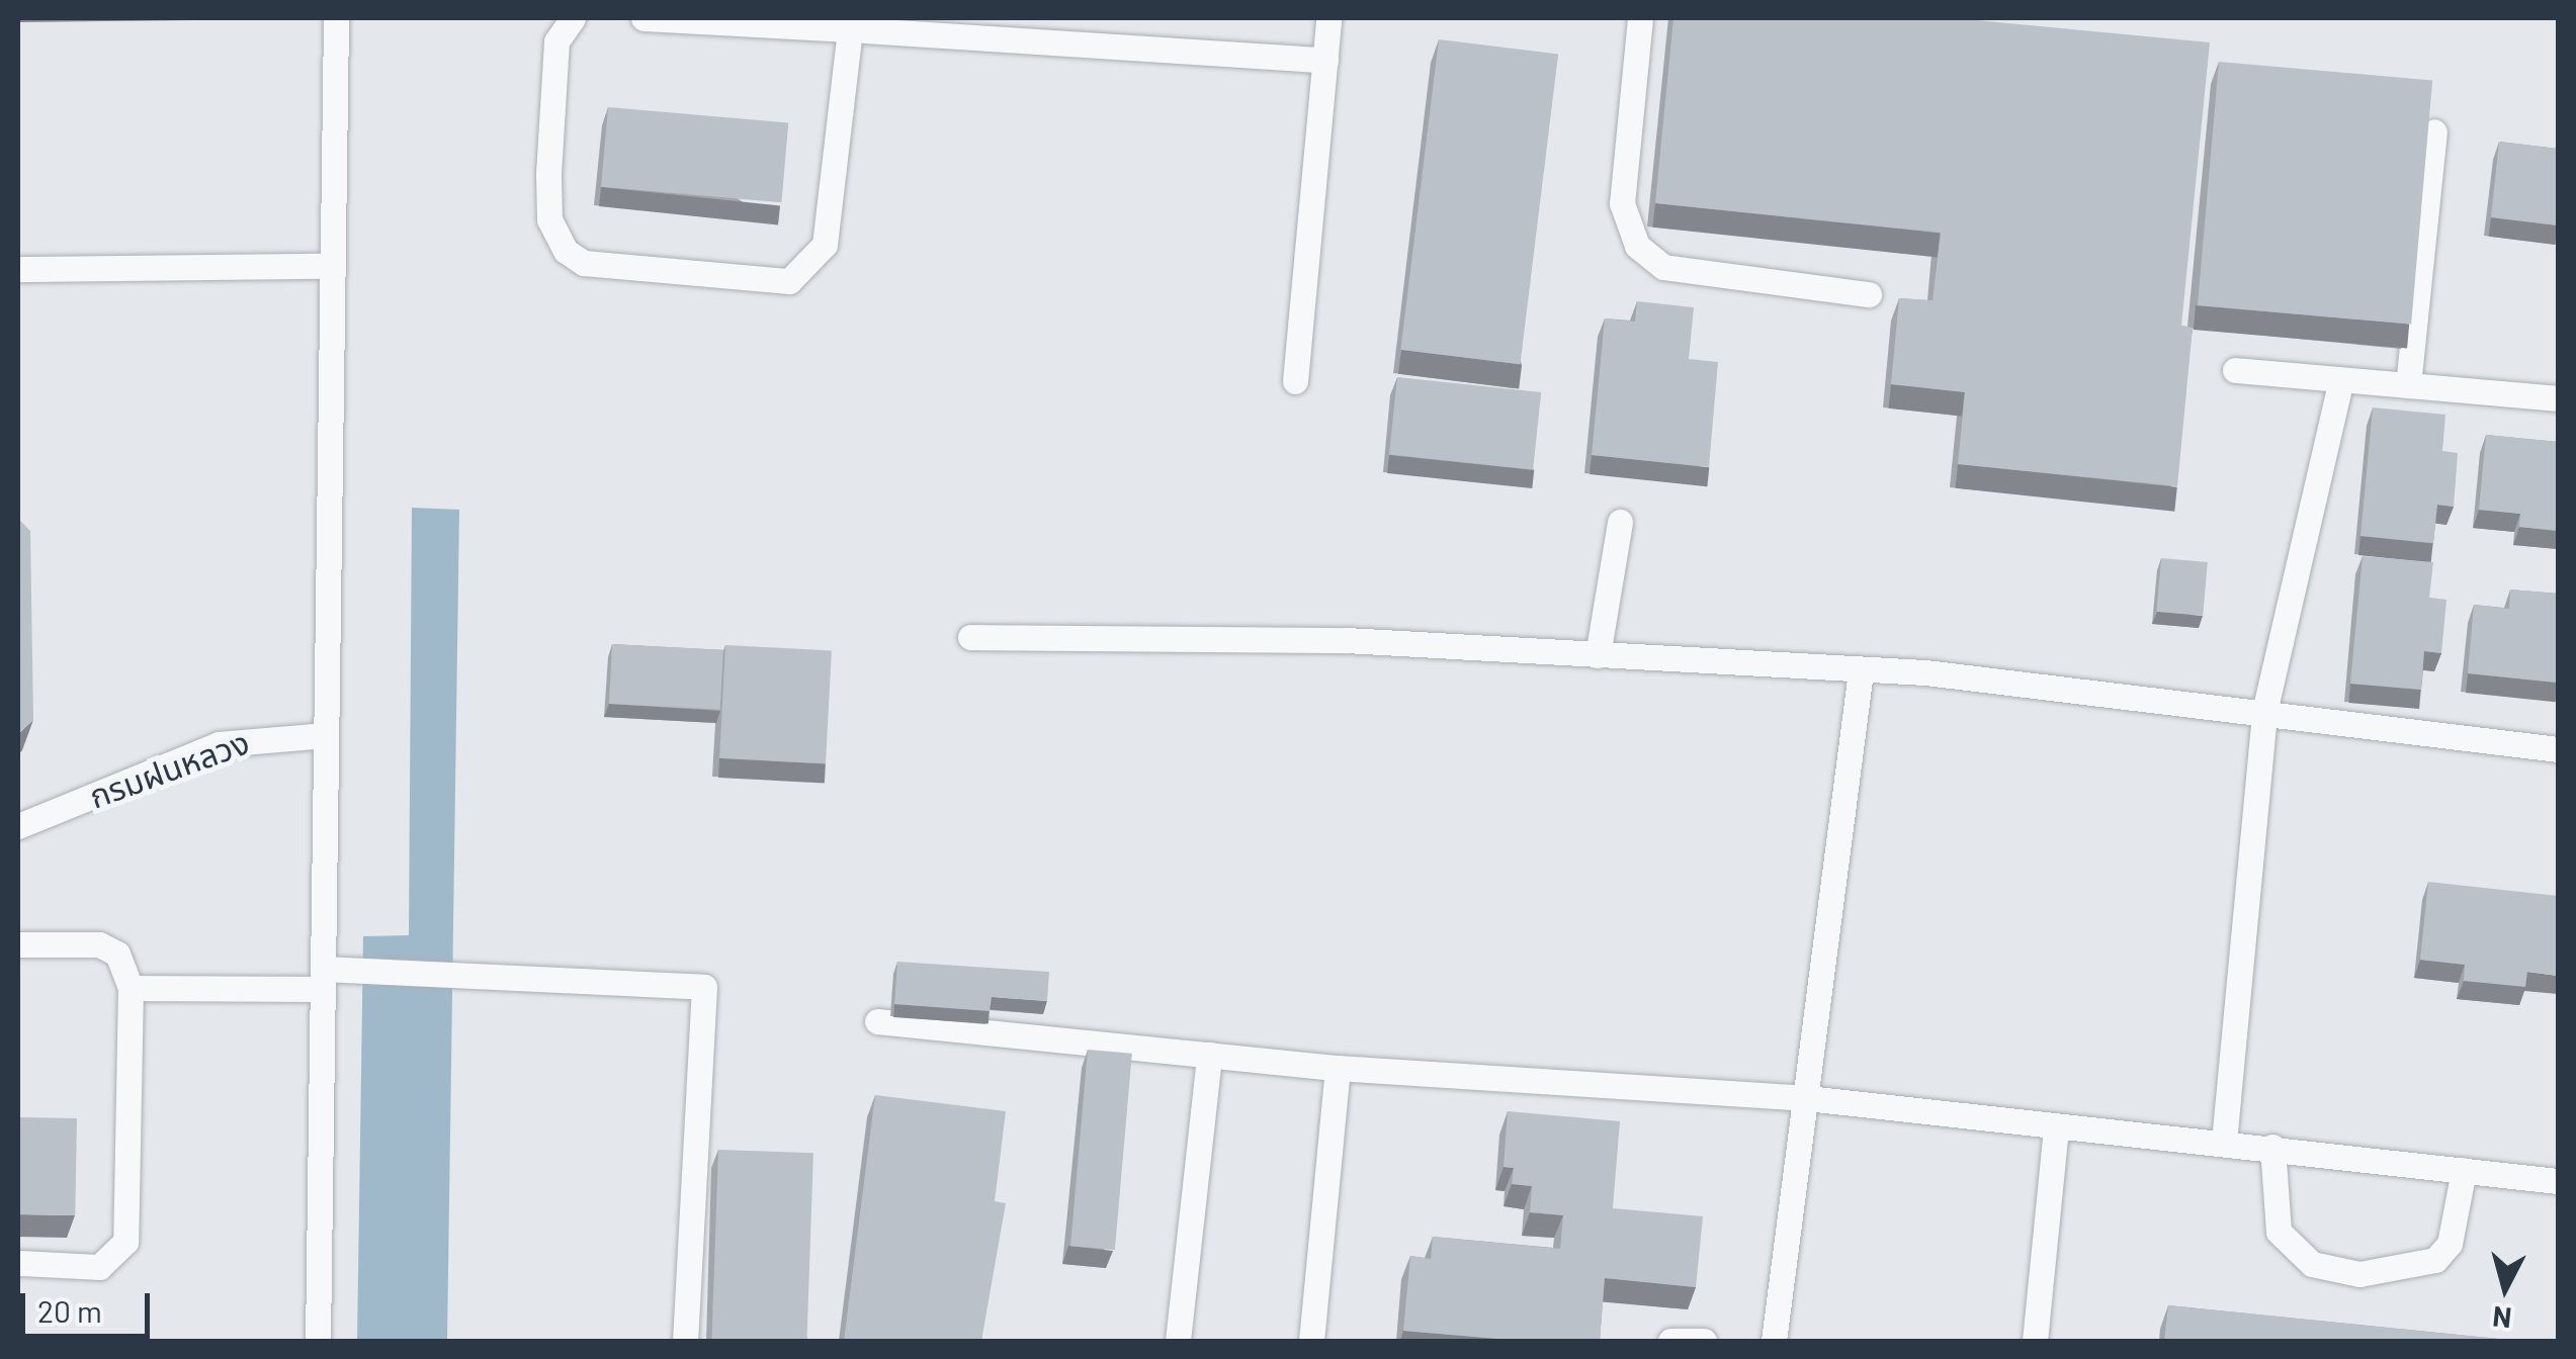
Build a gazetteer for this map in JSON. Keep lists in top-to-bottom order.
{
  "streets": {
    "lane": ["กรมฝนหลวง"]
  },
  "scale_bar": "20 m",
  "north": "bottom"
}
